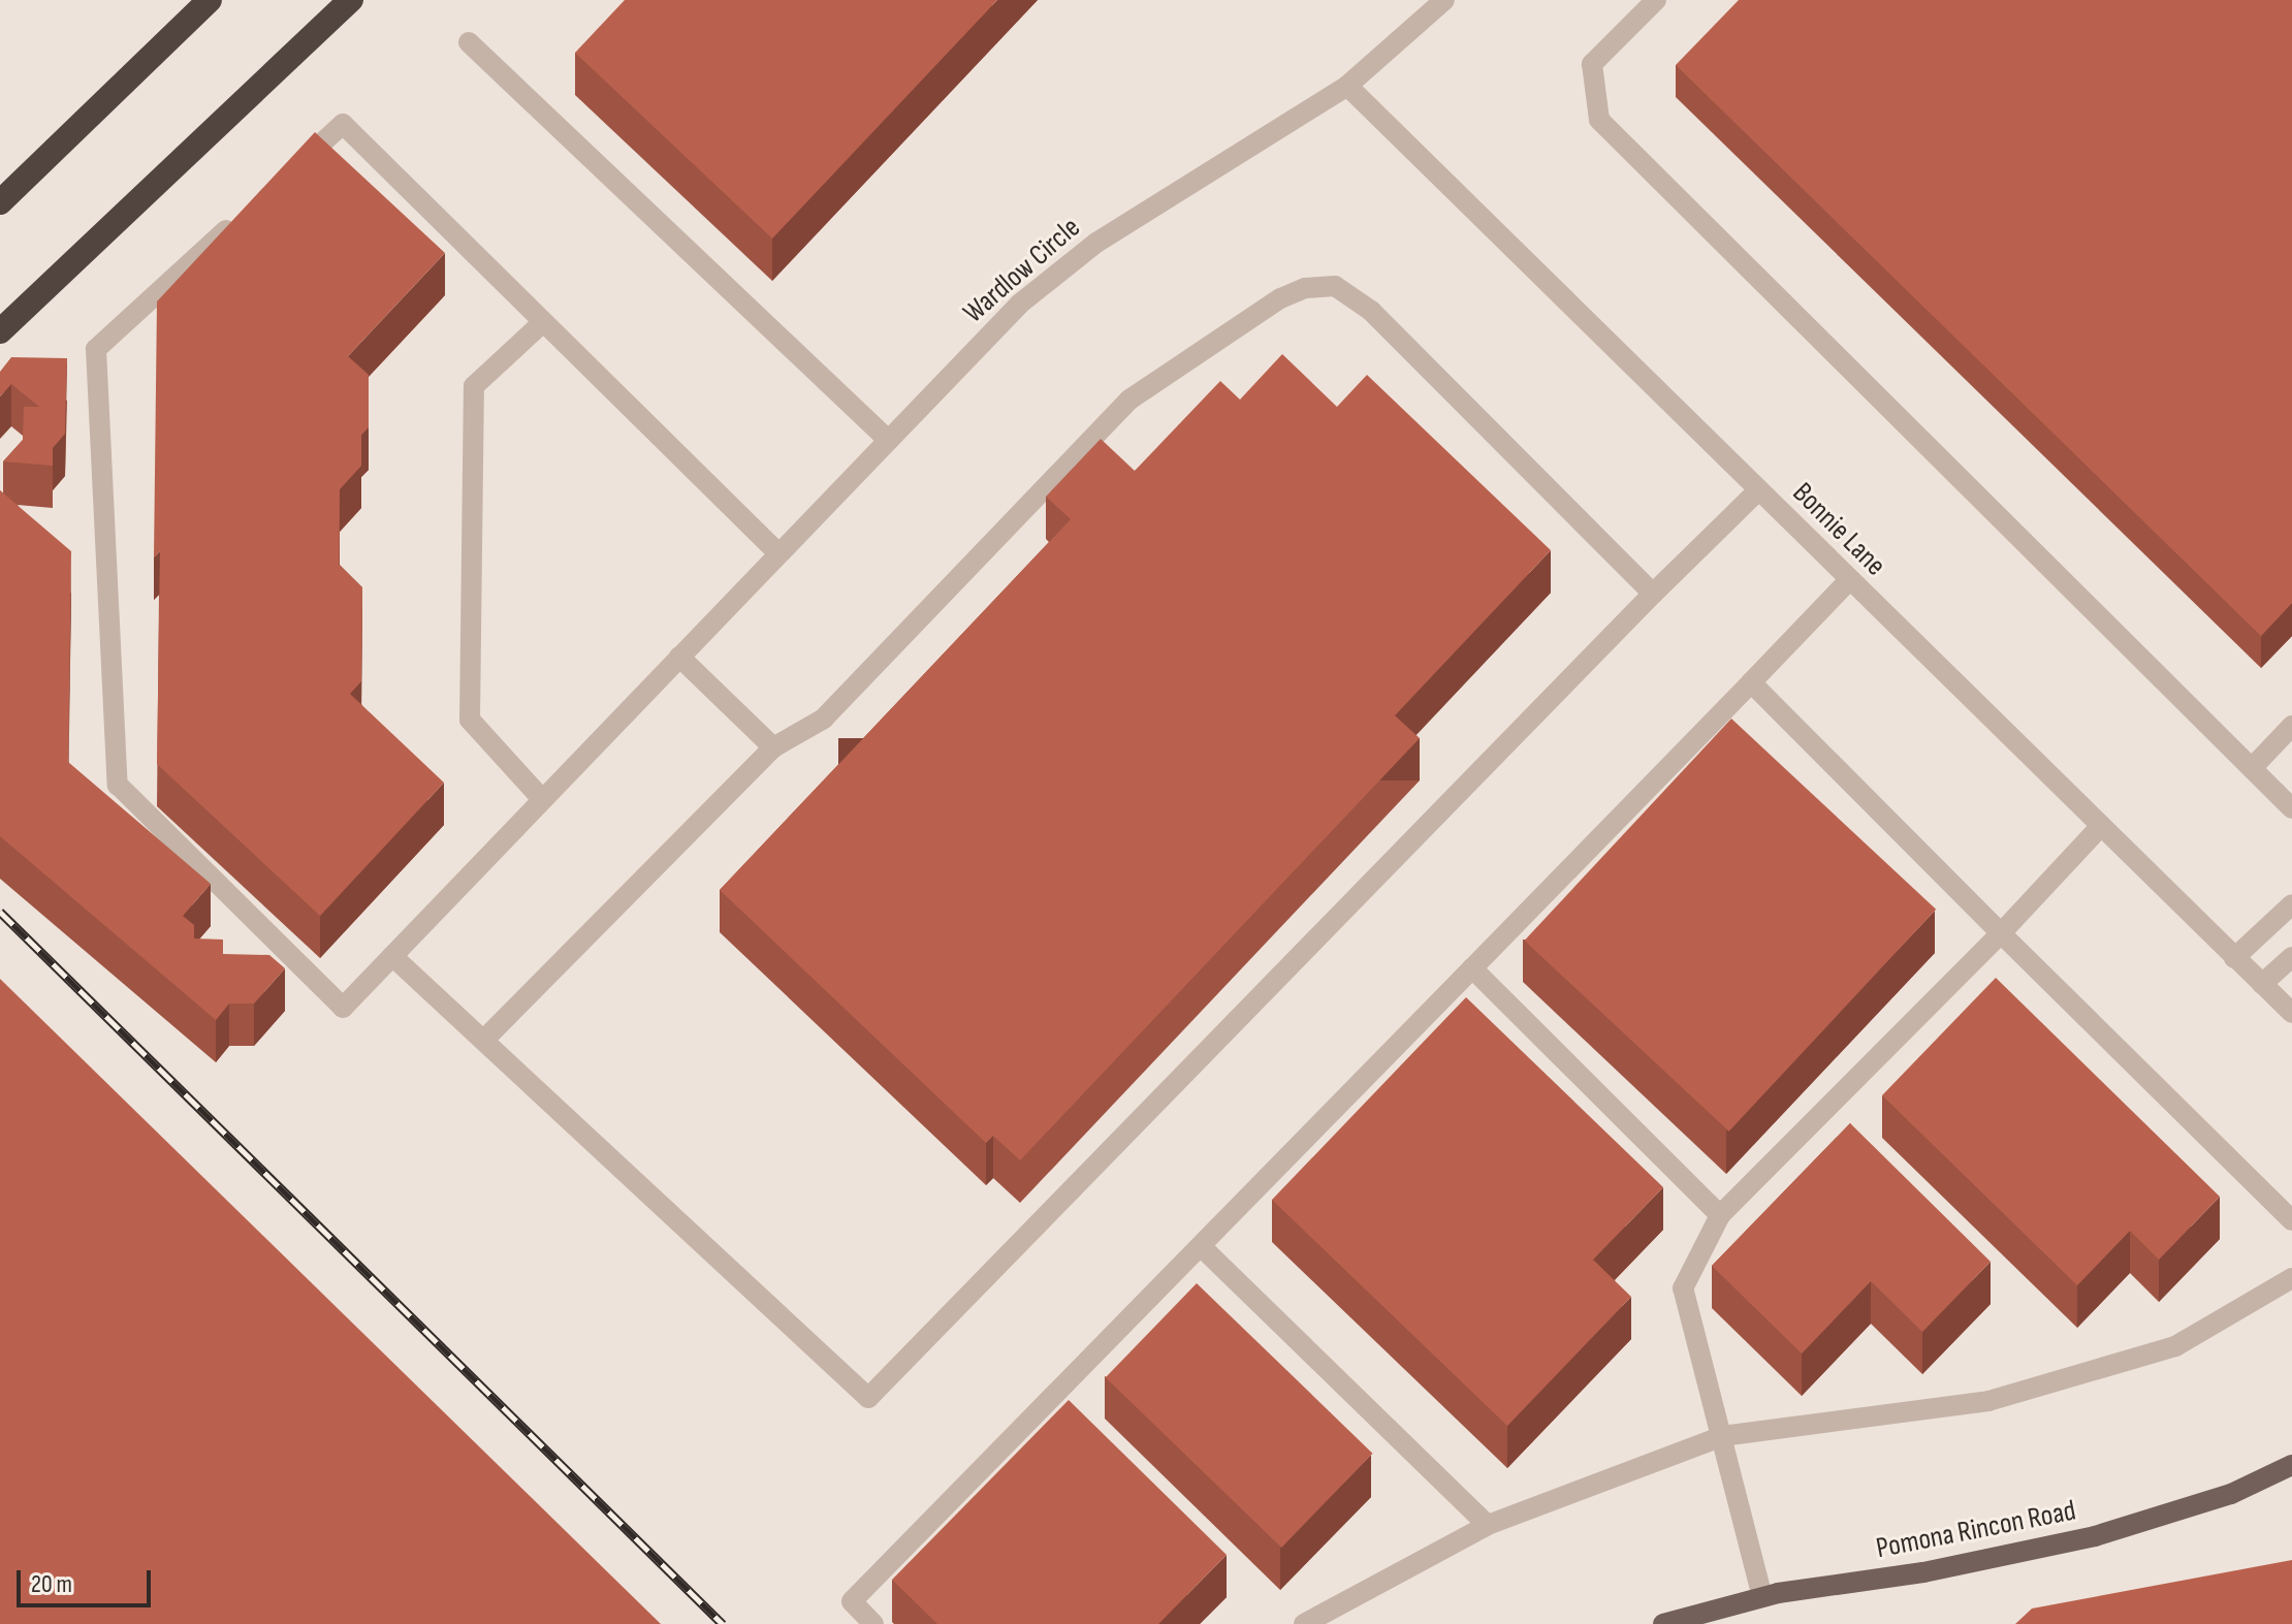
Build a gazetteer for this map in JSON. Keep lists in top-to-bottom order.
{
  "streets": {
    "main road": ["Pomona Rincon Road"],
    "street": ["Wardlow Circle", "Bonnie Lane"]
  },
  "crossings": [
    ["Wardlow Circle", "Bonnie Lane"]
  ],
  "scale_bar": "20 m"
}
